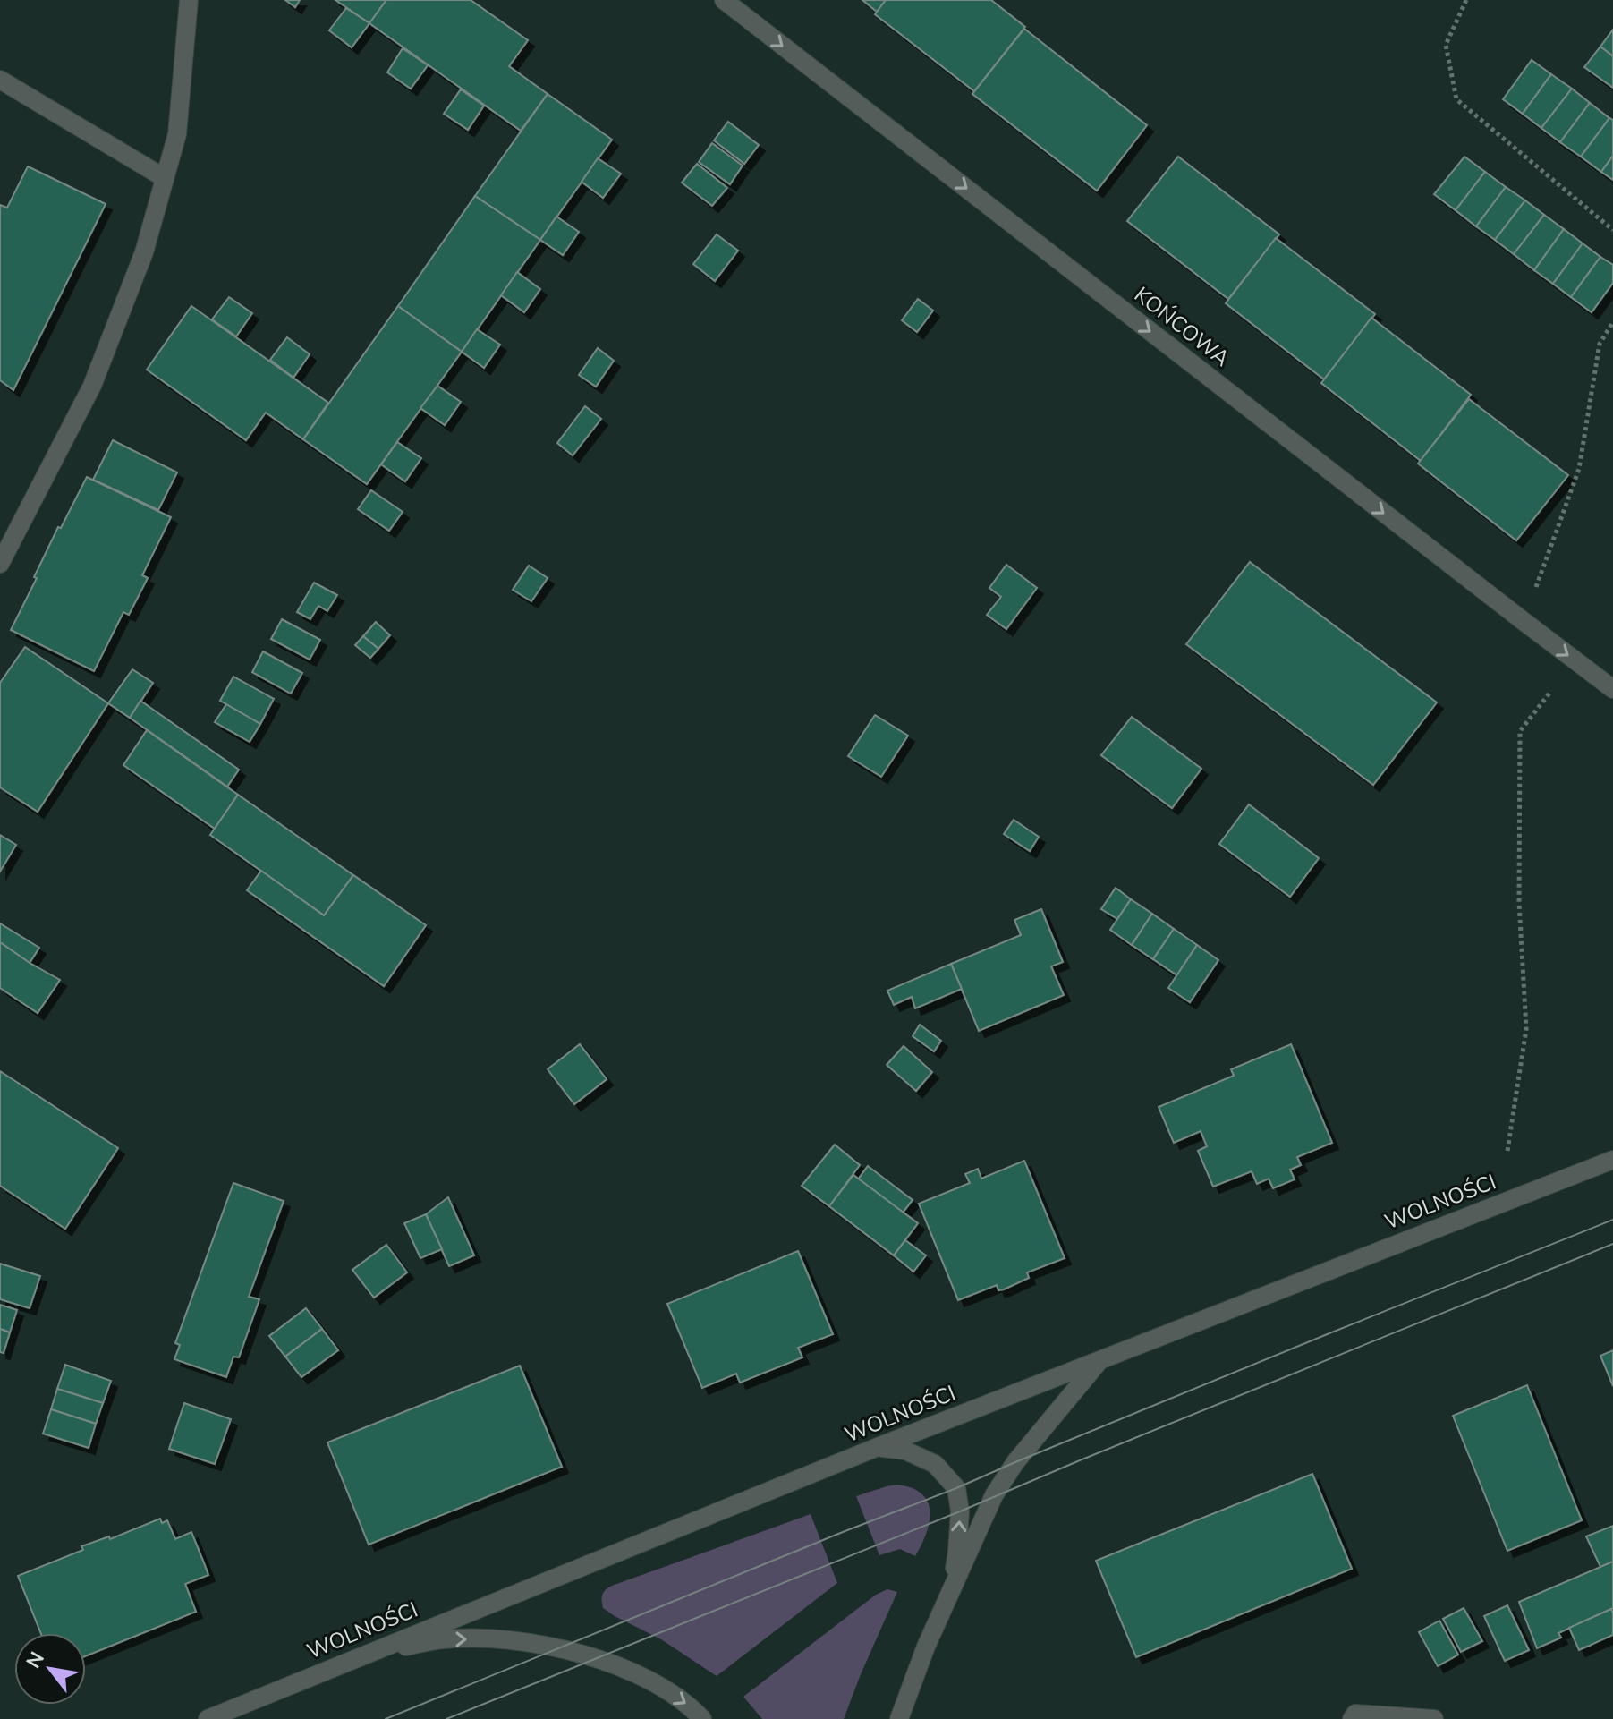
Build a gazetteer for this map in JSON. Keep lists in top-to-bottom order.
{
  "streets": {
    "street": ["KOŃCOWA", "WOLNOŚCI"]
  },
  "one_way": ["KOŃCOWA"],
  "north": "top left"
}
